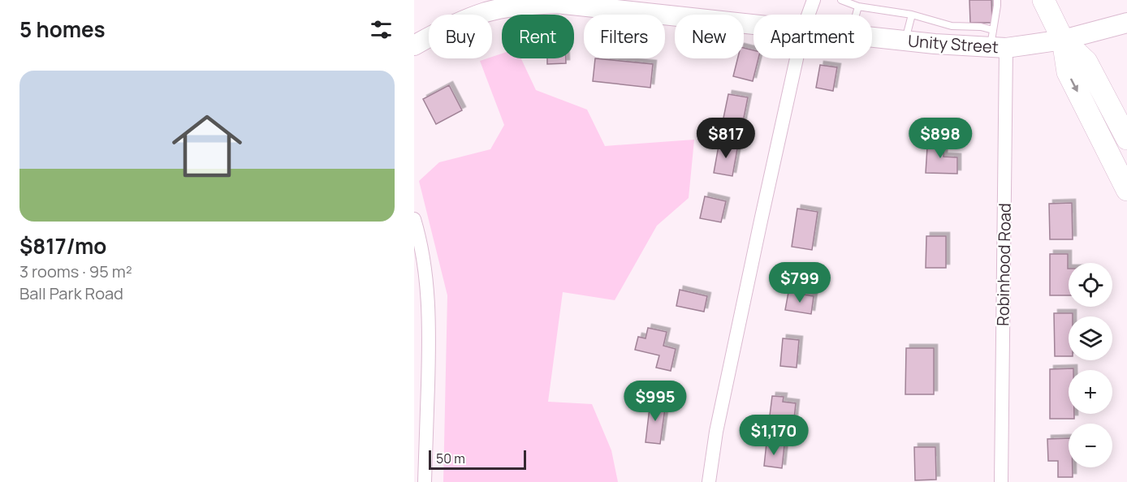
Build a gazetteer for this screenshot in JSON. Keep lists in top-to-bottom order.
{
  "streets": {
    "street": ["Unity Street", "Robinhood Road"]
  },
  "crossings": [
    ["Unity Street", "Robinhood Road"]
  ],
  "scale_bar": "50 m",
  "page": {
    "heading": "5 homes",
    "chip": [
      "Buy",
      "Rent",
      "Filters",
      "New",
      "Apartment"
    ],
    "list": [
      {
        "name": "$817/mo",
        "note": "3 rooms · 95 m² · Ball Park Road"
      }
    ],
    "price": [
      "$817",
      "$898",
      "$799",
      "$995",
      "$1,170"
    ],
    "map_buttons": ["+", "−"],
    "scale": "50 m"
  }
}
